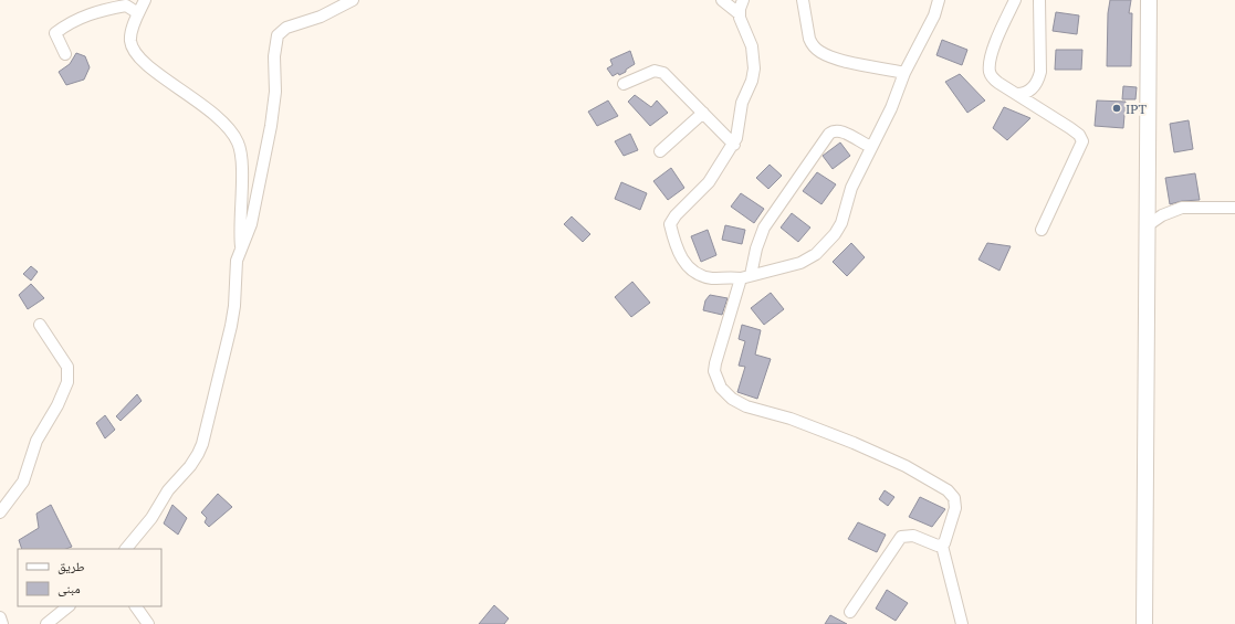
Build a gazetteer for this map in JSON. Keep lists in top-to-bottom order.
{
  "places": ["IPT"],
  "legend": ["طريق", "مبنى"]
}
